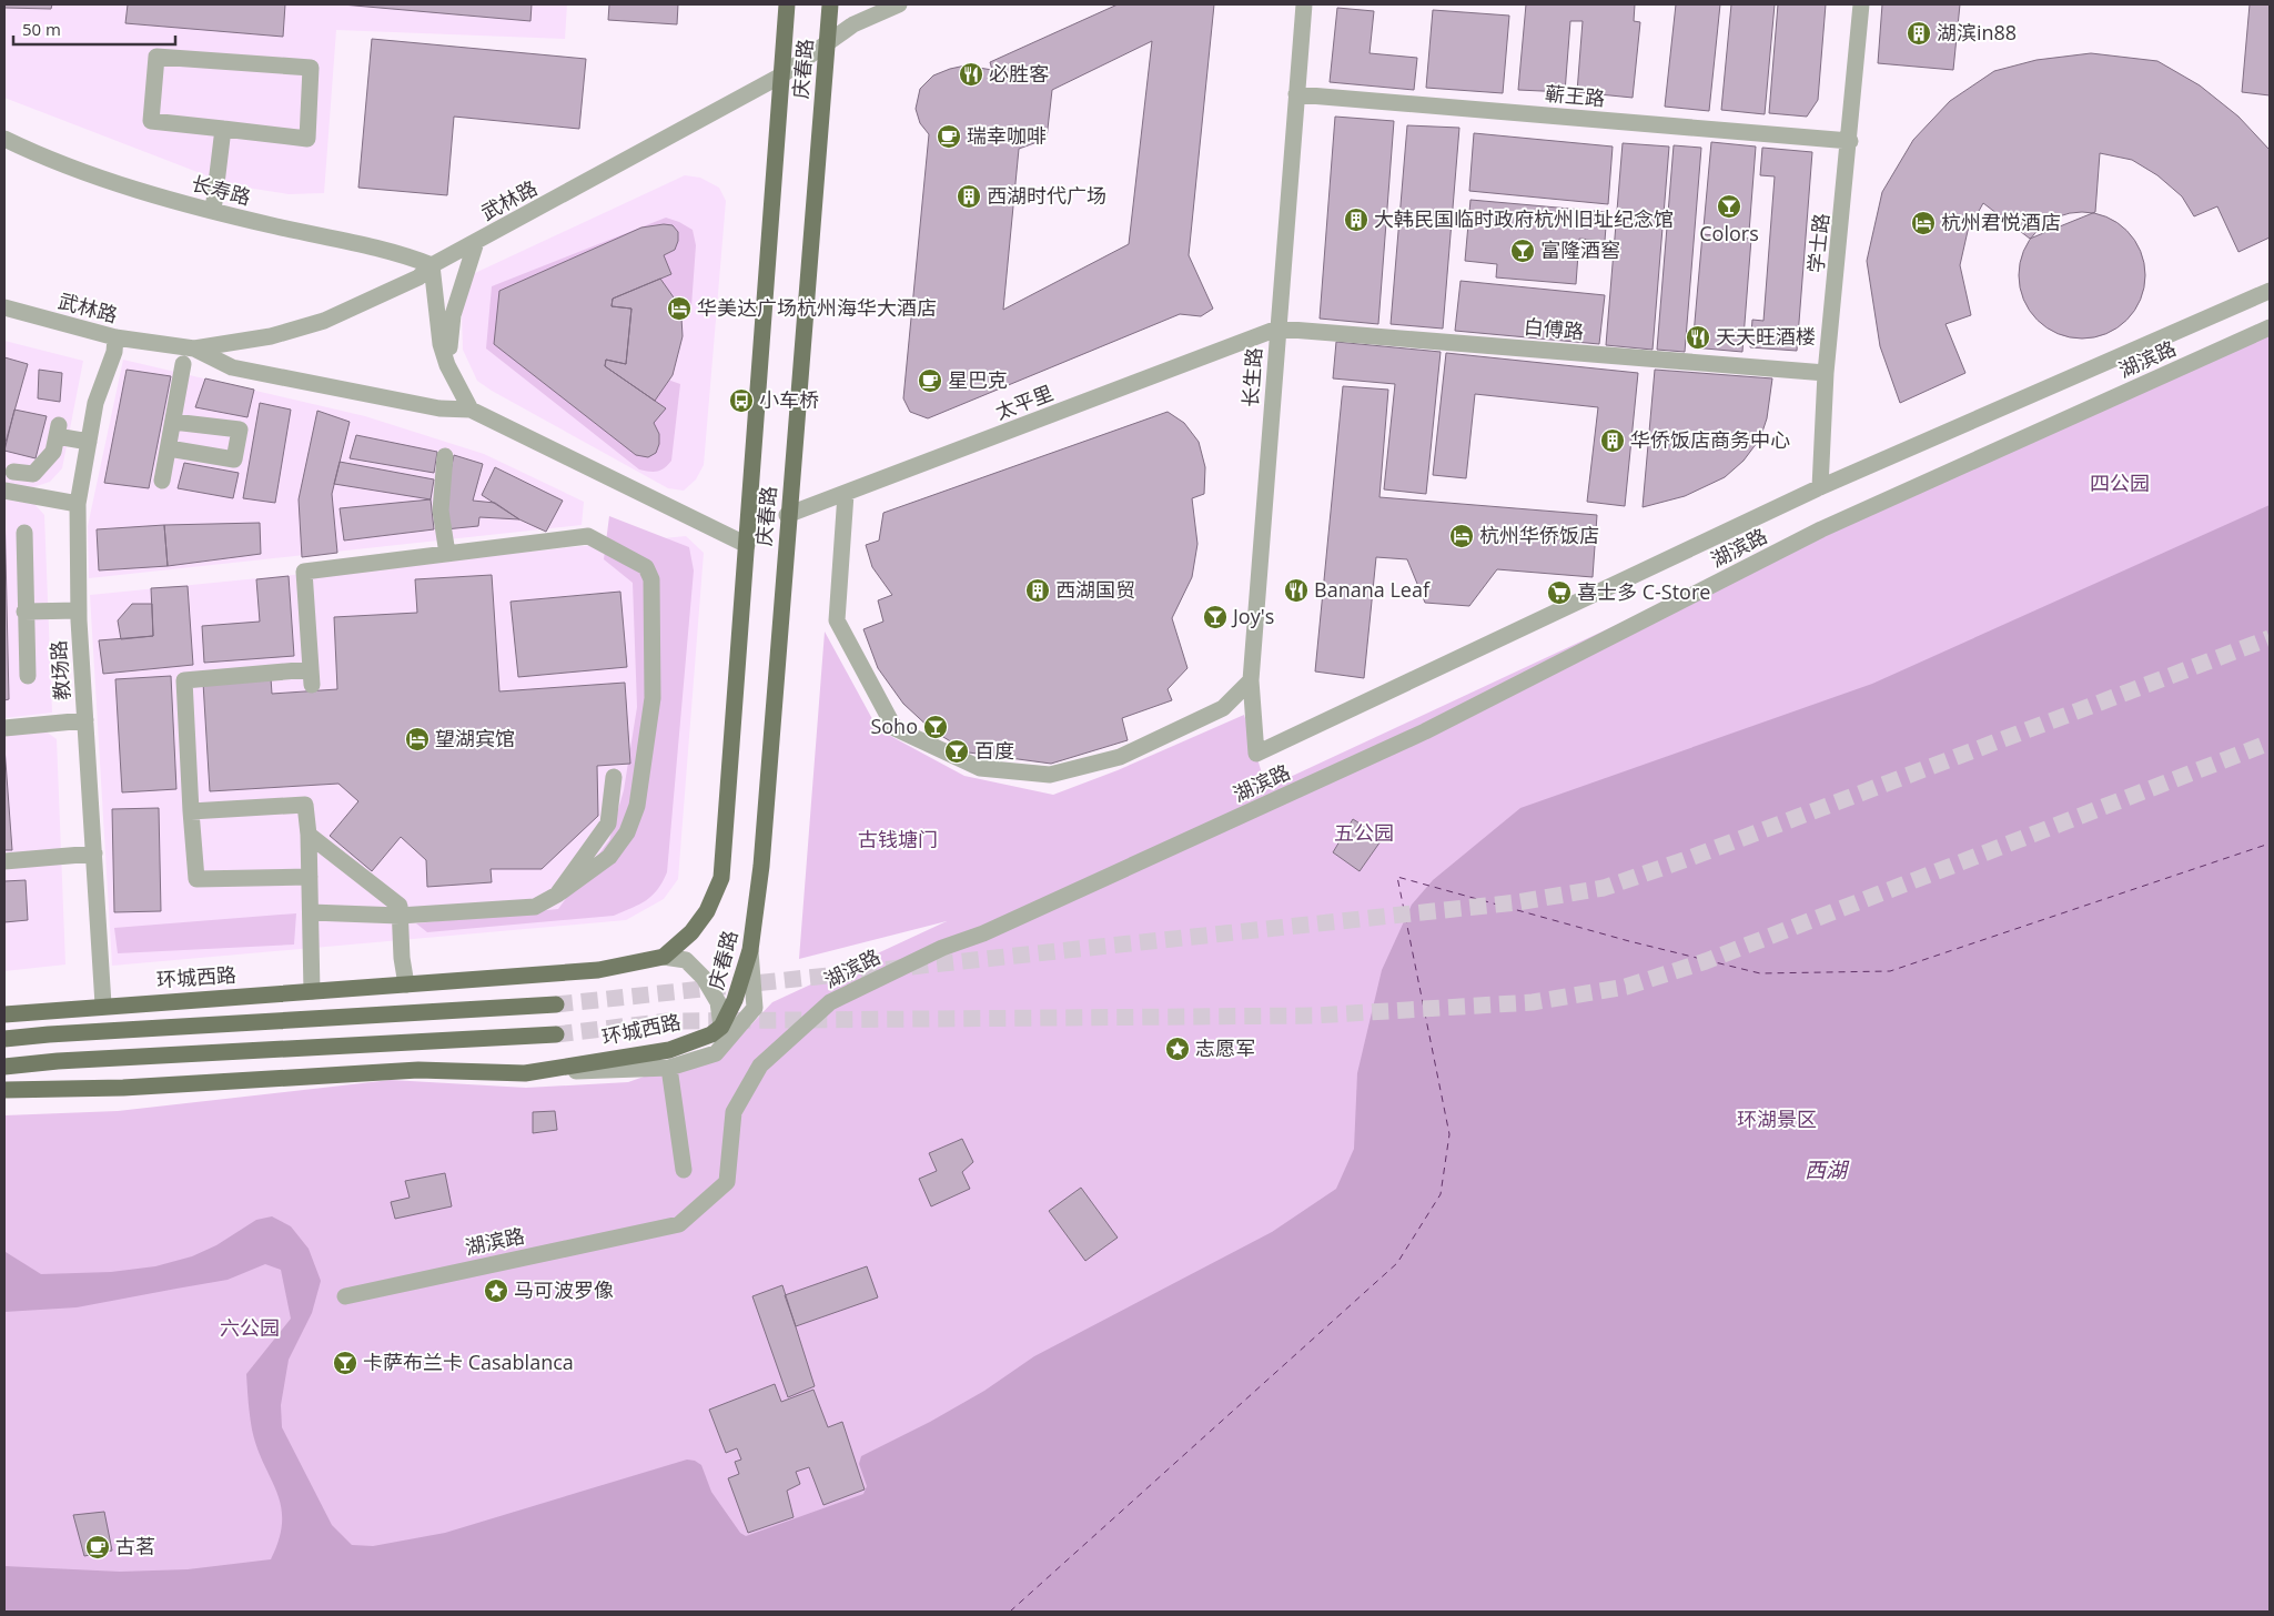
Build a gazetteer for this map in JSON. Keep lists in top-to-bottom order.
{
  "streets": {
    "main road": ["庆春路", "环城西路"],
    "street": [
      "蕲王路",
      "长寿路",
      "武林路",
      "学士路",
      "白傅路",
      "湖滨路",
      "长生路",
      "太平里",
      "教场路"
    ]
  },
  "crossings": [
    ["庆春路", "武林路"],
    ["庆春路", "太平里"],
    ["庆春路", "环城西路"],
    ["蕲王路", "学士路"],
    ["蕲王路", "长生路"],
    ["长寿路", "武林路"],
    ["武林路", "教场路"],
    ["学士路", "白傅路"],
    ["学士路", "长生路"],
    ["白傅路", "长生路"],
    ["白傅路", "太平里"],
    ["长生路", "太平里"],
    ["教场路", "环城西路"]
  ],
  "water": ["西湖"],
  "parks": [
    "四公园",
    "五公园",
    "古钱塘门",
    "环湖景区",
    "六公园"
  ],
  "places": {
    "building": [
      "湖滨in88",
      "西湖时代广场",
      "大韩民国临时政府杭州旧址纪念馆",
      "华侨饭店商务中心",
      "西湖国贸"
    ],
    "restaurant": ["必胜客", "天天旺酒楼", "Banana Leaf"],
    "cafe": ["瑞幸咖啡", "星巴克", "古茗"],
    "bar": [
      "Colors",
      "富隆酒窖",
      "Joy's",
      "Soho",
      "百度",
      "卡萨布兰卡 Casablanca"
    ],
    "hotel": [
      "杭州君悦酒店",
      "华美达广场杭州海华大酒店",
      "杭州华侨饭店",
      "望湖宾馆"
    ],
    "bus stop": ["小车桥"],
    "supermarket": ["喜士多 C-Store"],
    "place": ["志愿军", "马可波罗像"]
  },
  "scale_bar": "50 m"
}
